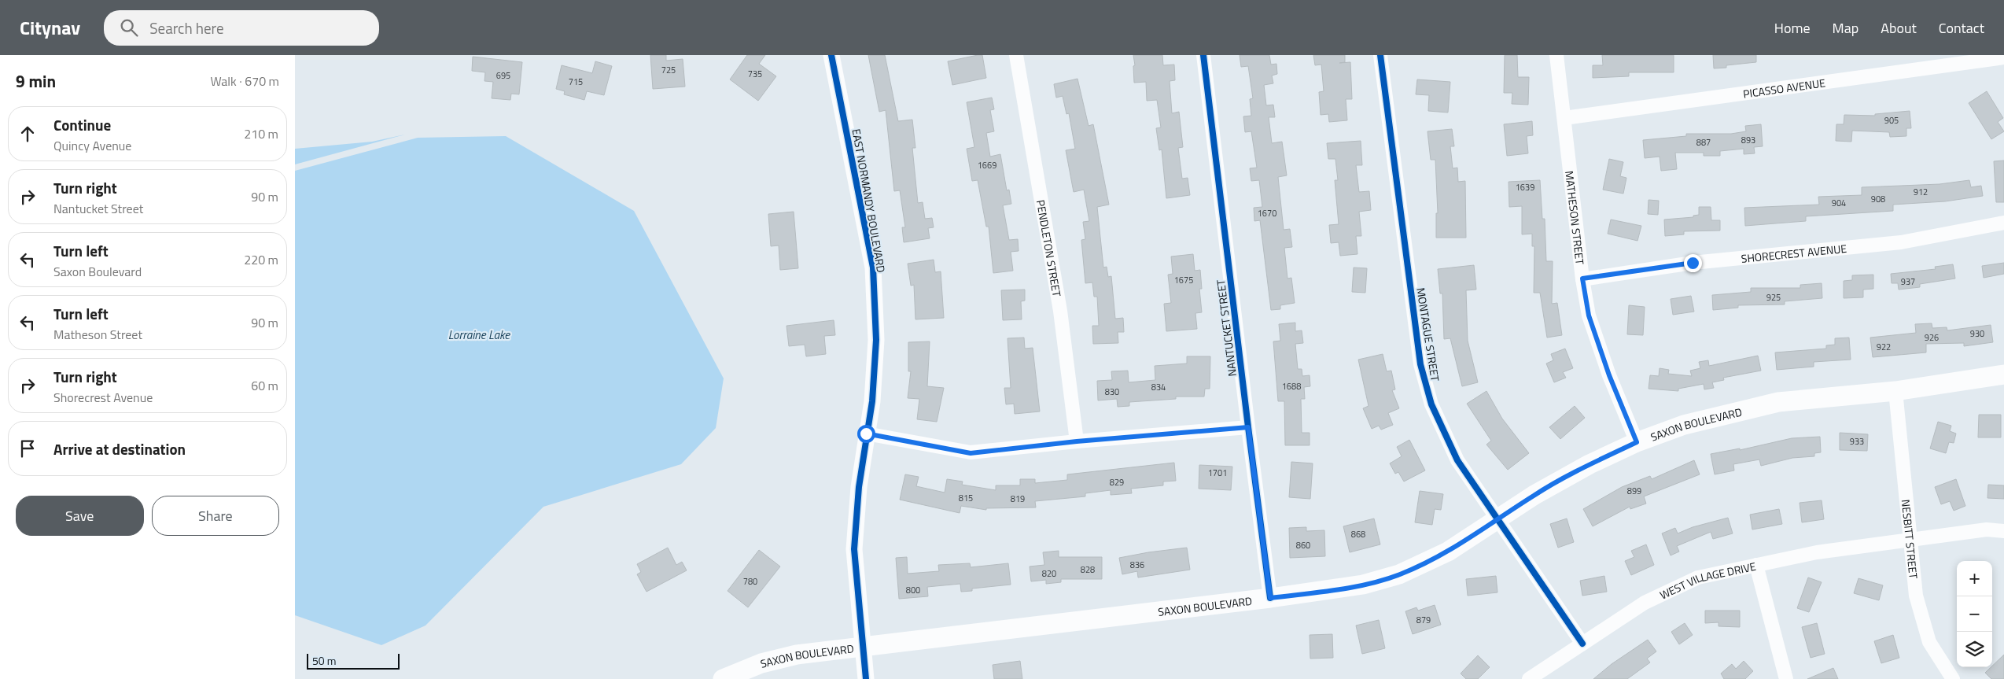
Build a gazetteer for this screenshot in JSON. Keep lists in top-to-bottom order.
{
  "streets": {
    "main road": ["SAXON BOULEVARD"],
    "street": [
      "PICASSO AVENUE",
      "EAST NORMANDY BOULEVARD",
      "MATHESON STREET",
      "PENDLETON STREET",
      "SHORECREST AVENUE",
      "NANTUCKET STREET",
      "MONTAGUE STREET",
      "NESBITT STREET",
      "WEST VILLAGE DRIVE"
    ]
  },
  "crossings": [
    ["PICASSO AVENUE", "MATHESON STREET"],
    ["EAST NORMANDY BOULEVARD", "SAXON BOULEVARD"],
    ["MATHESON STREET", "SHORECREST AVENUE"],
    ["MATHESON STREET", "SAXON BOULEVARD"],
    ["NANTUCKET STREET", "SAXON BOULEVARD"],
    ["MONTAGUE STREET", "SAXON BOULEVARD"],
    ["MONTAGUE STREET", "WEST VILLAGE DRIVE"],
    ["SAXON BOULEVARD", "NESBITT STREET"],
    ["NESBITT STREET", "WEST VILLAGE DRIVE"]
  ],
  "water": ["Lorraine Lake"],
  "house_numbers": [
    "725",
    "735",
    "695",
    "715",
    "905",
    "893",
    "887",
    "1669",
    "1639",
    "912",
    "908",
    "904",
    "1670",
    "1675",
    "937",
    "925",
    "930",
    "926",
    "922",
    "1688",
    "834",
    "830",
    "933",
    "1701",
    "829",
    "899",
    "815",
    "819",
    "868",
    "860",
    "836",
    "828",
    "820",
    "780",
    "800",
    "879"
  ],
  "scale_bar": "50 m",
  "page": {
    "header": "Citynav",
    "search": "Search here",
    "nav": [
      "Home",
      "Map",
      "About",
      "Contact"
    ],
    "heading": ["9 min", "Walk · 670 m"],
    "list": [
      ["Continue", "Quincy Avenue", "210 m"],
      ["Turn right", "Nantucket Street", "90 m"],
      ["Turn left", "Saxon Boulevard", "220 m"],
      ["Turn left", "Matheson Street", "90 m"],
      ["Turn right", "Shorecrest Avenue", "60 m"],
      "Arrive at destination"
    ],
    "buttons": ["Save", "Share"],
    "map_buttons": ["+", "−"],
    "scale": "50 m"
  }
}
